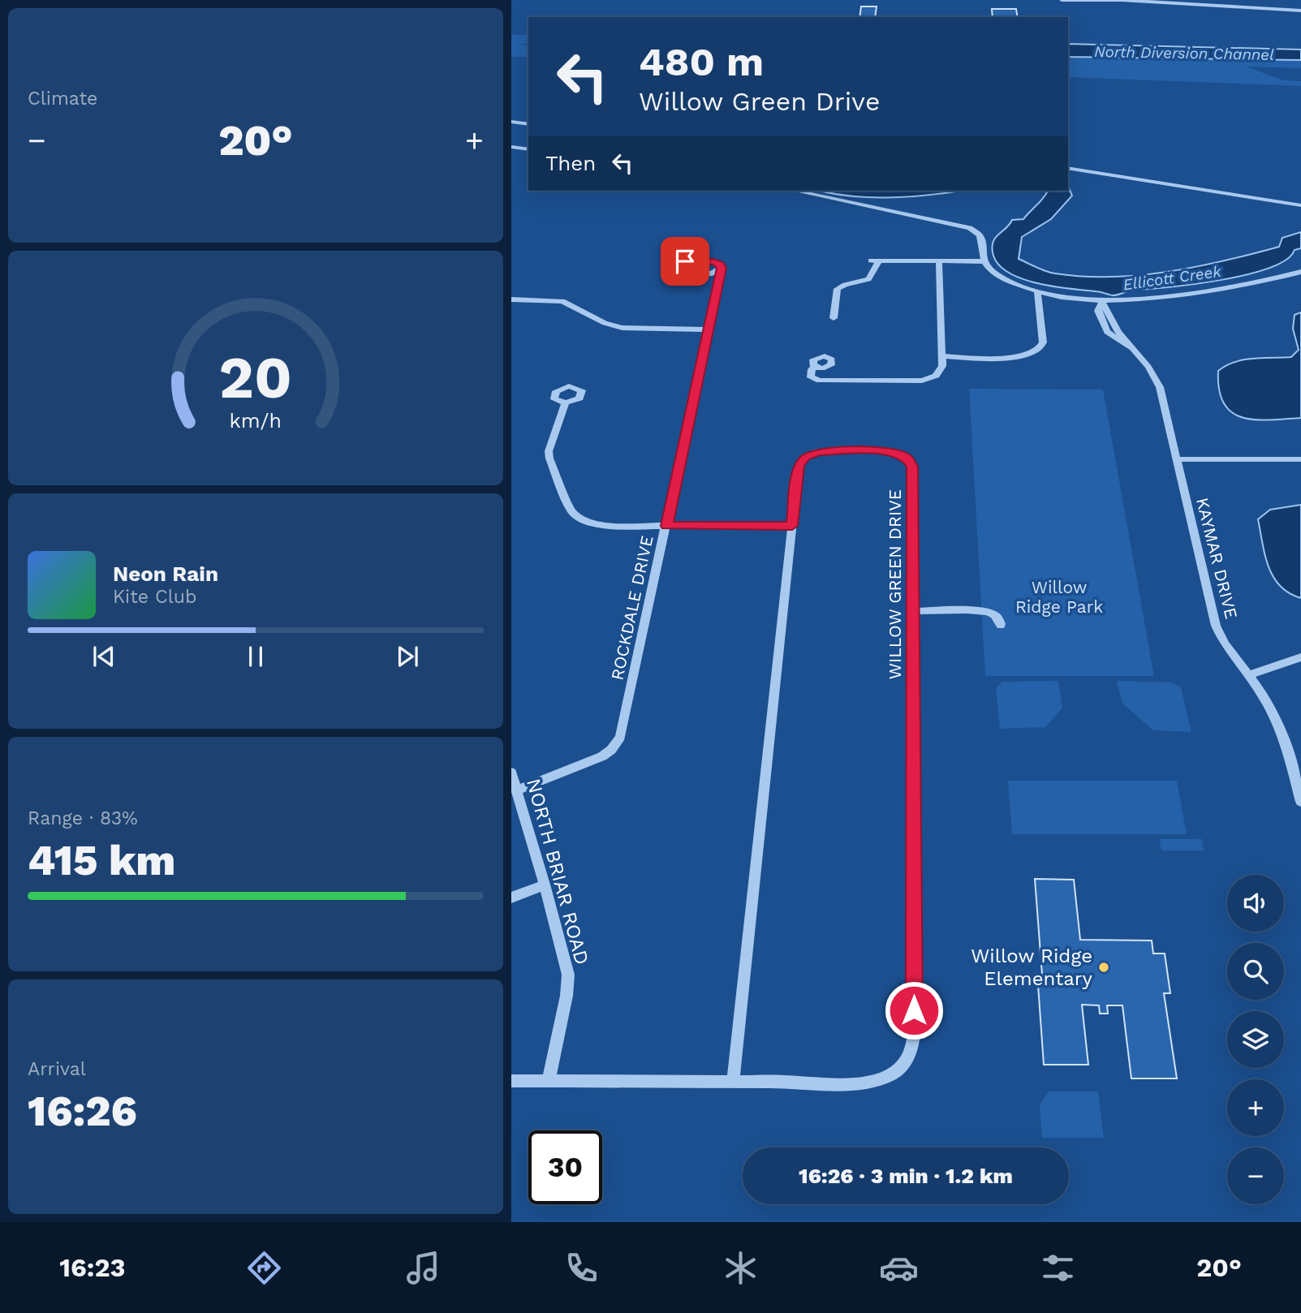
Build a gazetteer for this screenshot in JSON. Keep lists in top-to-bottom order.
{
  "streets": {
    "street": [
      "KAYMAR DRIVE",
      "WILLOW GREEN DRIVE",
      "ROCKDALE DRIVE",
      "NORTH BRIAR ROAD"
    ]
  },
  "crossings": [
    ["WILLOW GREEN DRIVE", "NORTH BRIAR ROAD"],
    ["ROCKDALE DRIVE", "NORTH BRIAR ROAD"]
  ],
  "water": ["North Diversion Channel", "Ellicott Creek"],
  "parks": ["Willow Ridge Park"],
  "places": ["Willow Ridge Elementary"],
  "page": {
    "tile": [
      "Climate",
      ["Range · 83%", "415 km"],
      ["Arrival", "16:26"]
    ],
    "turn": ["480 m", "Willow Green Drive"],
    "heat": ["−", "20°", "+"],
    "then": "Then",
    "song": ["Neon Rain", "Kite Club"],
    "map_buttons": ["+", "−"],
    "limit": "30",
    "trip": "16:26 · 3 min · 1.2 km",
    "tabs": ["16:23", "20°"],
    "gauge": ["20", "km/h"]
  }
}
